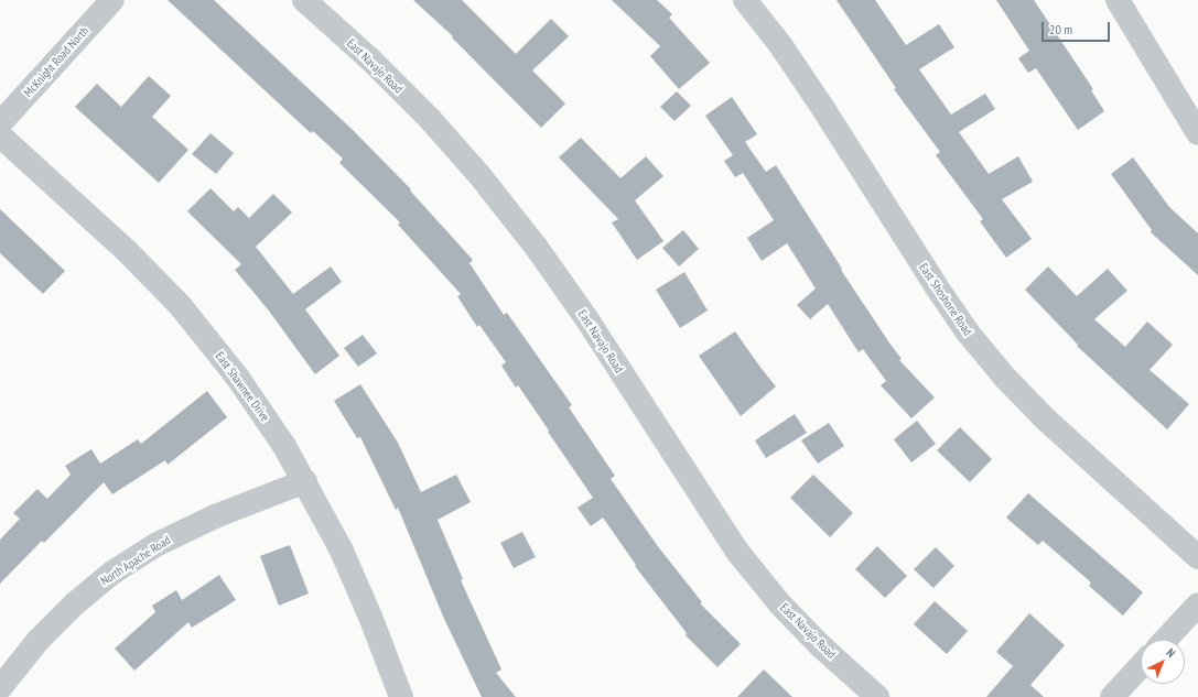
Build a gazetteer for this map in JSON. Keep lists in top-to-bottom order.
{
  "streets": {
    "street": [
      "McKnight Road North",
      "East Navajo Road",
      "East Shoshone Road",
      "East Shawnee Drive",
      "North Apache Road"
    ]
  },
  "crossings": [
    ["East Shawnee Drive", "North Apache Road"]
  ],
  "scale_bar": "20 m",
  "north": "top right"
}
